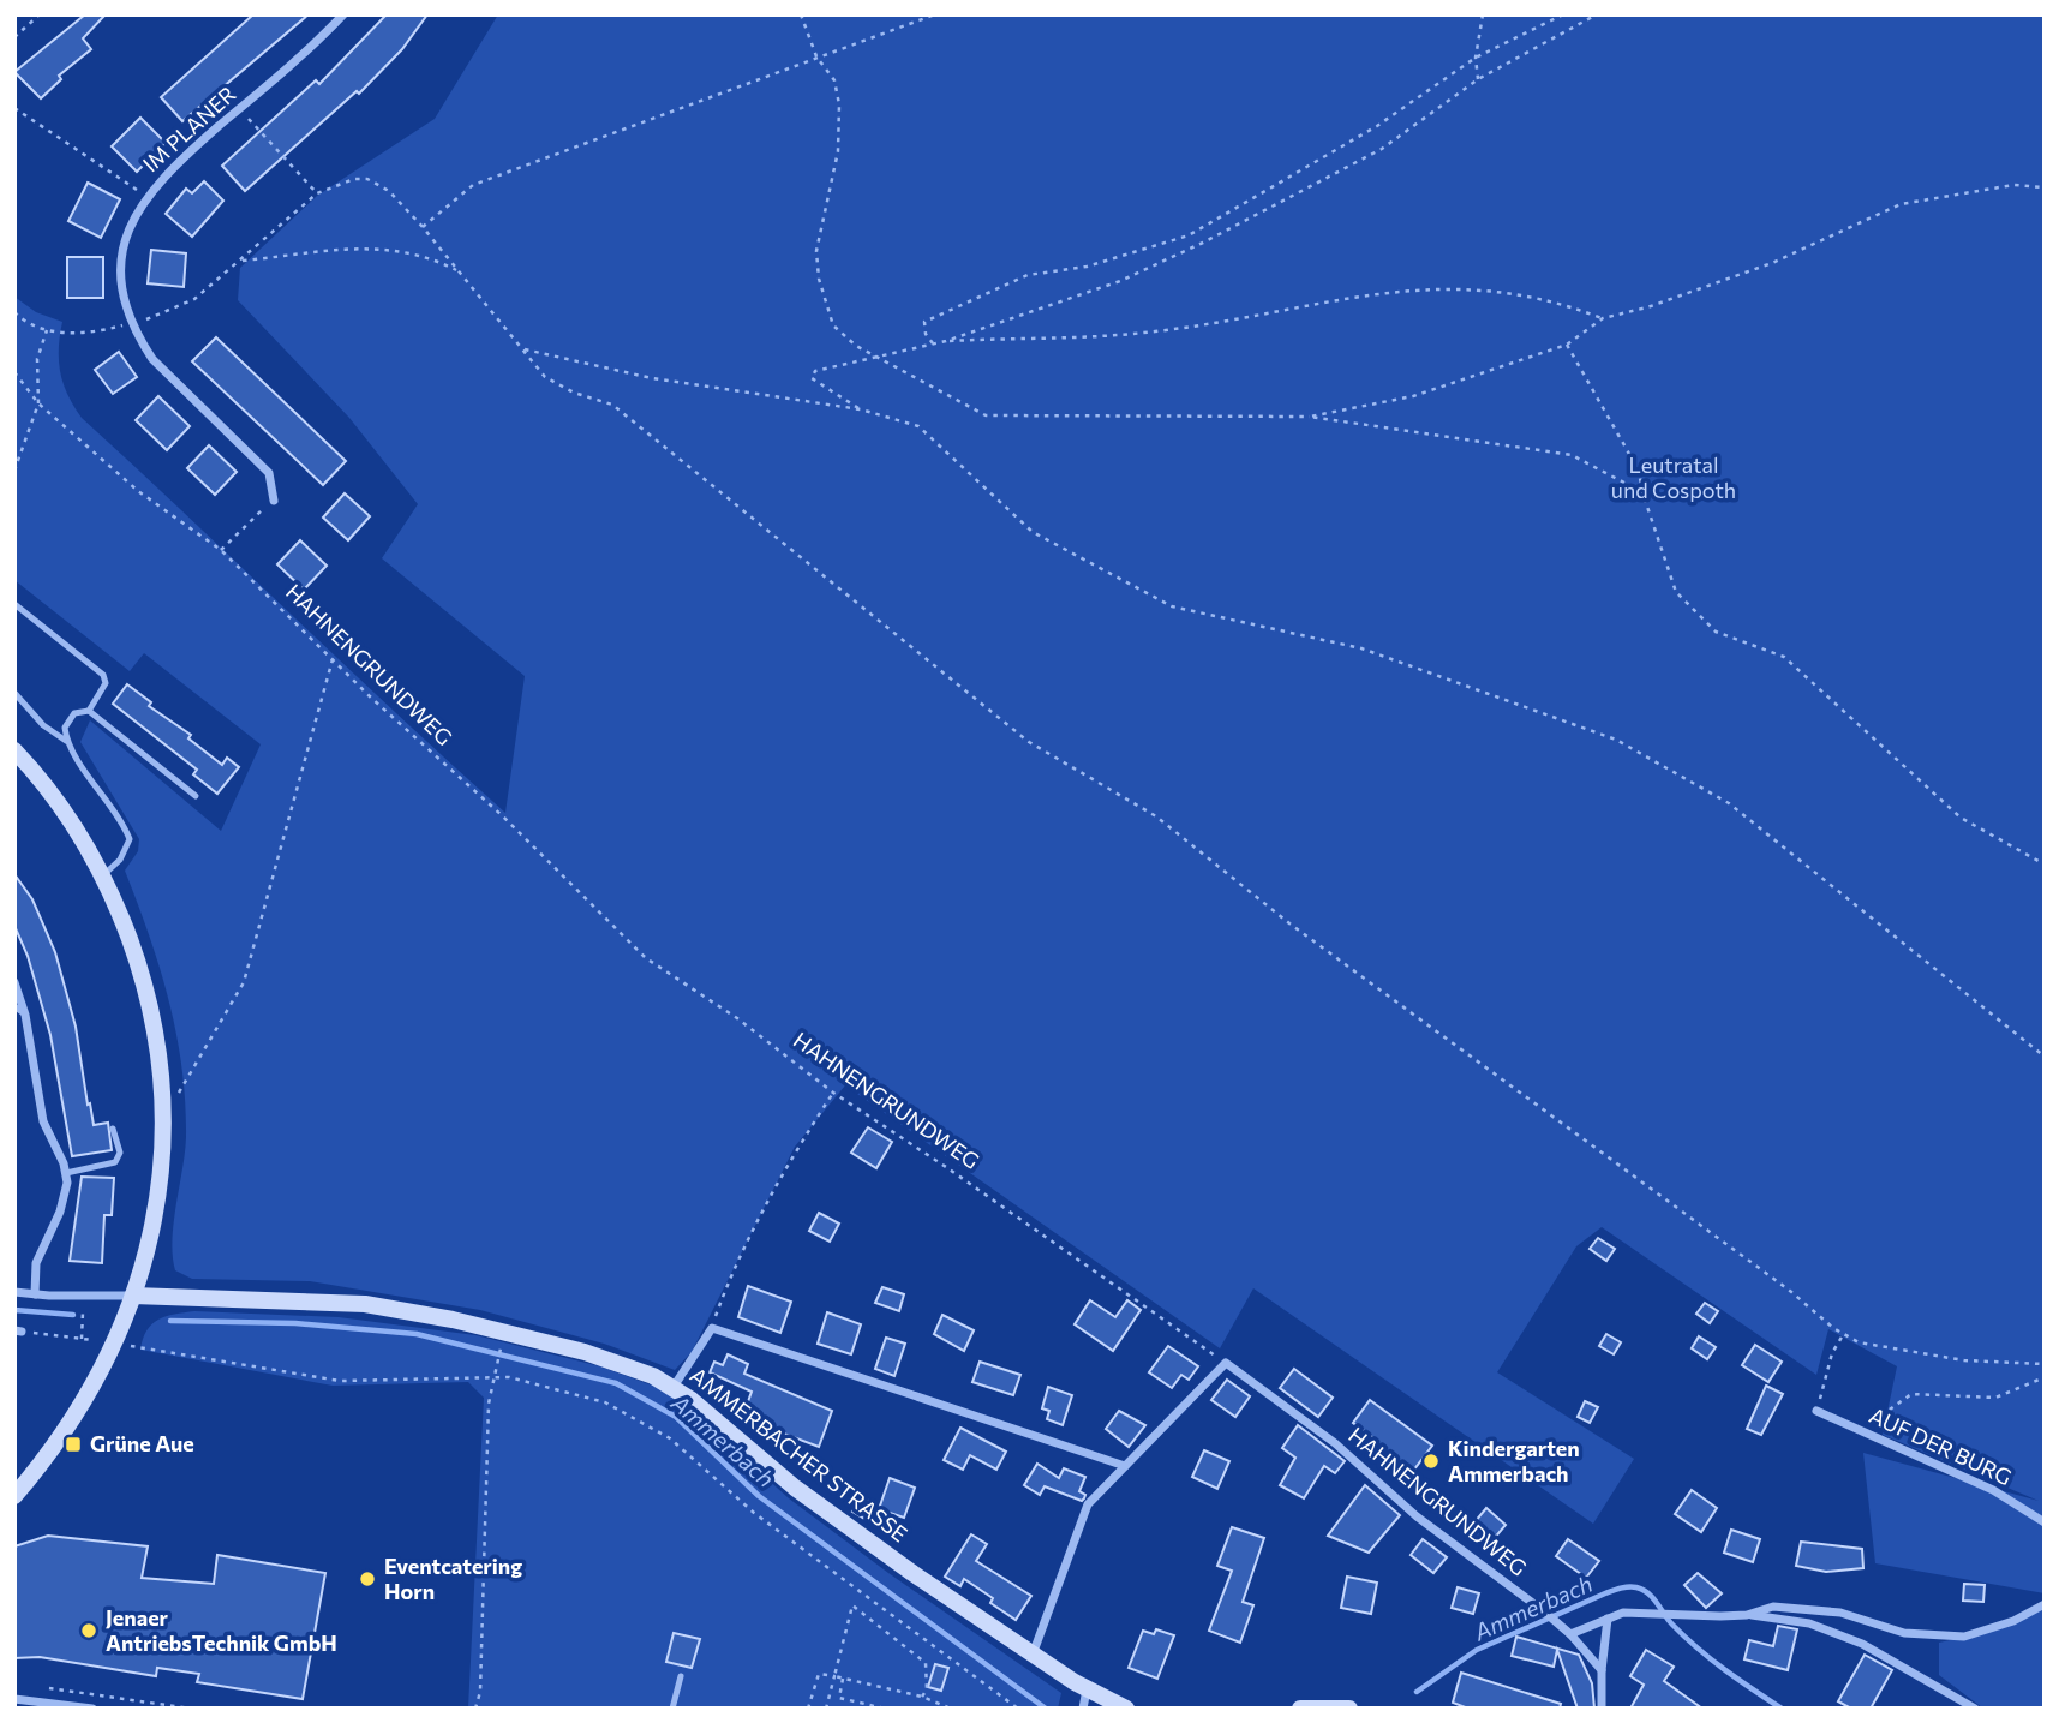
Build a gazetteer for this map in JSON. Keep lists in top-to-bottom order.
{
  "streets": {
    "main road": ["AMMERBACHER STRASSE"],
    "street": ["IM PLANER", "HAHNENGRUNDWEG", "AUF DER BURG"]
  },
  "water": ["Ammerbach"],
  "parks": ["Leutratal und Cospoth"],
  "places": {
    "transit": ["Grüne Aue"],
    "other": ["Kindergarten Ammerbach", "Eventcatering Horn", "Jenaer AntriebsTechnik GmbH"]
  }
}
